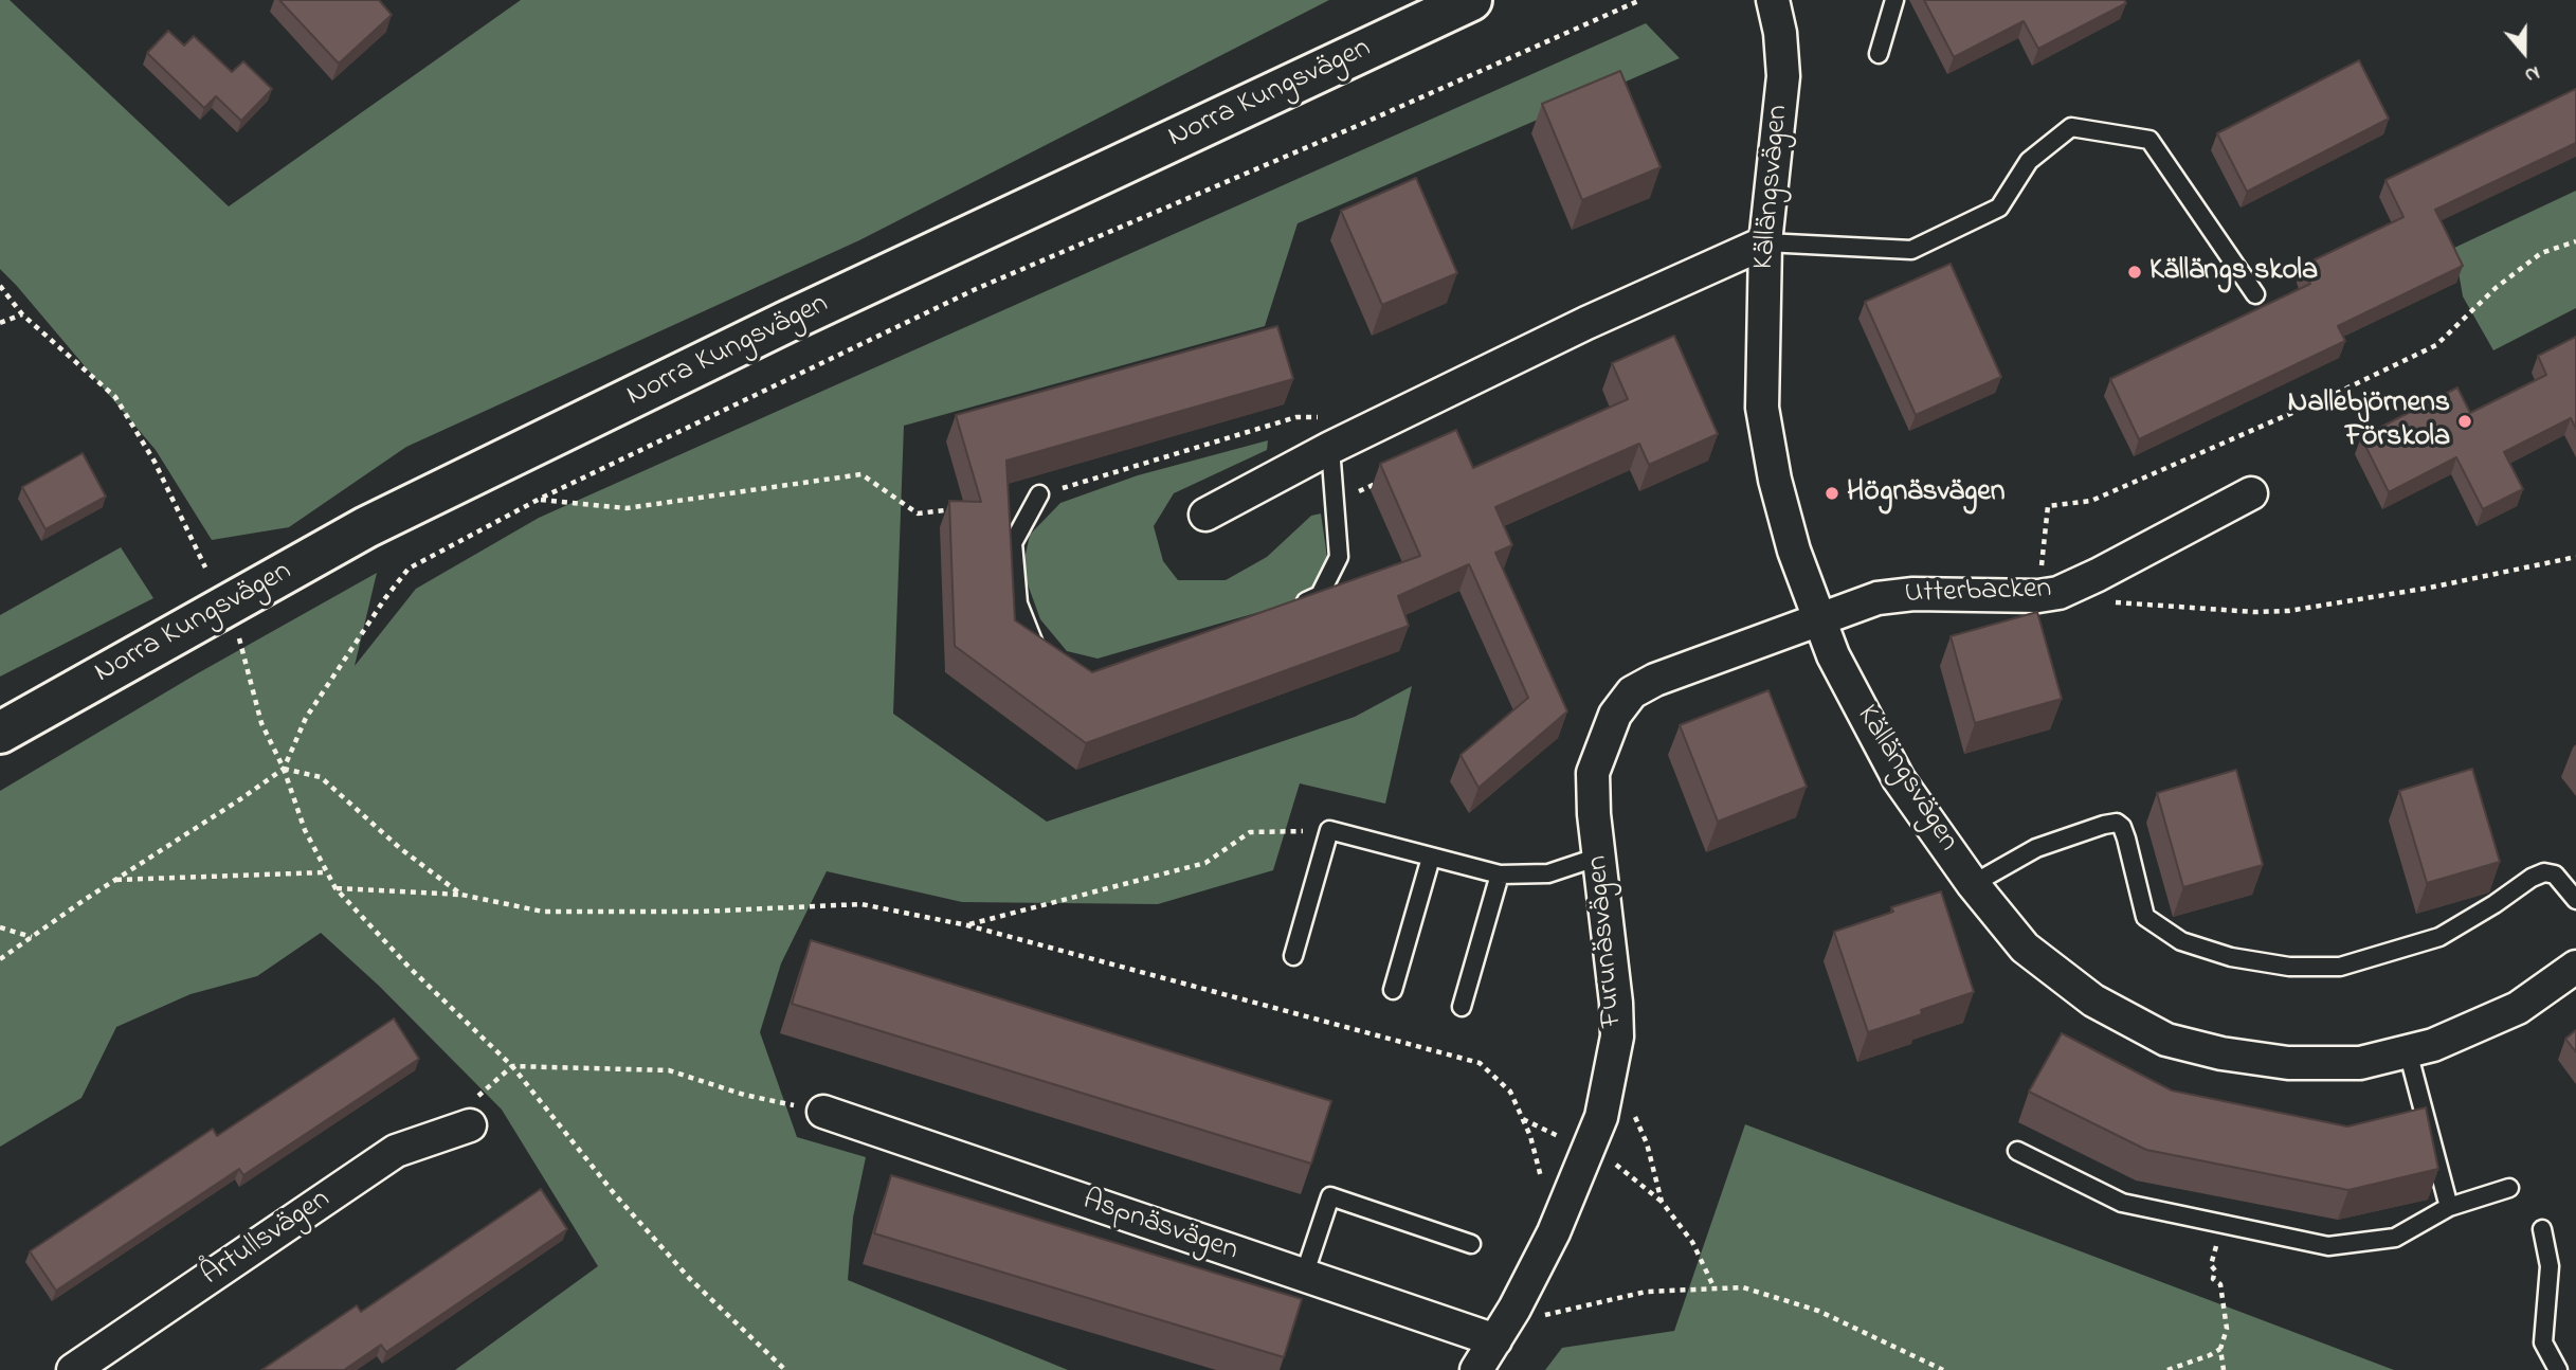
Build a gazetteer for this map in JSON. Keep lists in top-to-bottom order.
{
  "streets": {
    "main road": ["Norra Kungsvägen"],
    "street": [
      "Källängsvägen",
      "Utterbacken",
      "Furunäsvägen",
      "Aspnäsvägen",
      "Årtullsvägen"
    ]
  },
  "crossings": [
    ["Källängsvägen", "Utterbacken"],
    ["Källängsvägen", "Furunäsvägen"],
    ["Utterbacken", "Furunäsvägen"],
    ["Furunäsvägen", "Aspnäsvägen"]
  ],
  "places": ["Källängs skola", "Nallebjörnens Förskola", "Högnäsvägen"],
  "north": "bottom"
}
